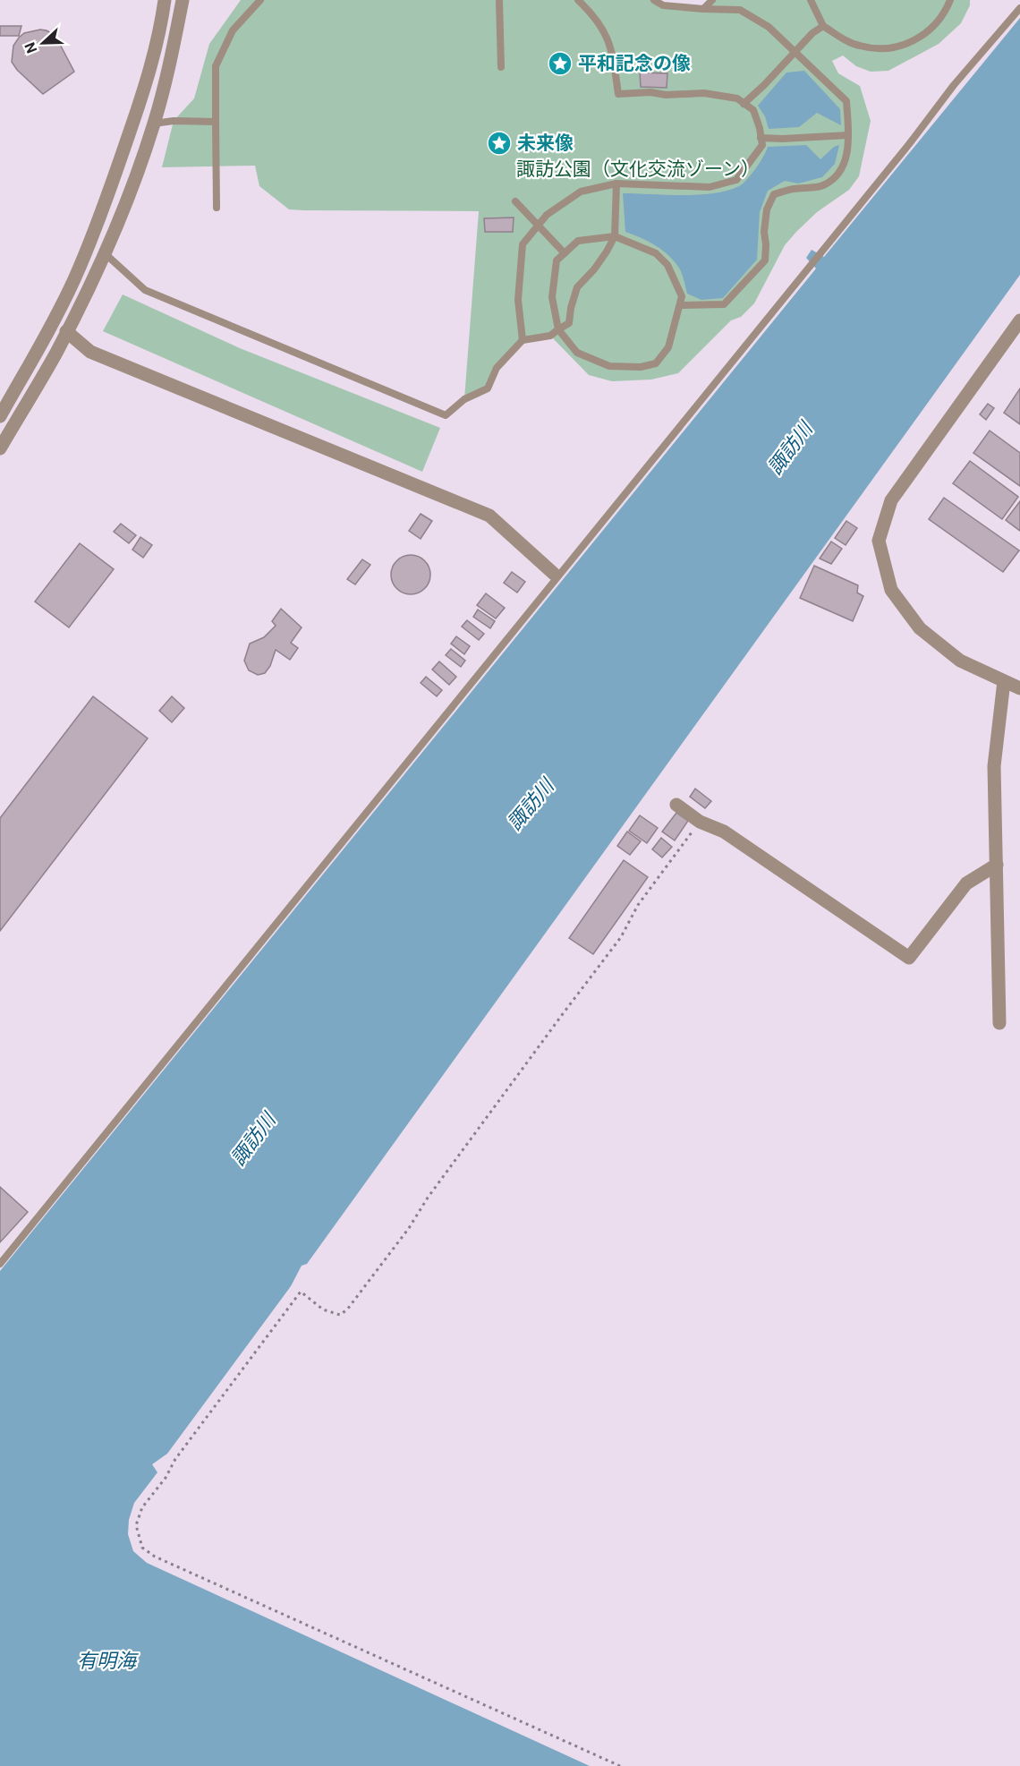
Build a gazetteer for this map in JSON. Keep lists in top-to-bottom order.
{
  "water": ["諏訪川", "有明海"],
  "parks": ["諏訪公園（文化交流ゾーン）"],
  "places": {
    "place": ["平和記念の像", "未来像"]
  },
  "north": "left"
}
